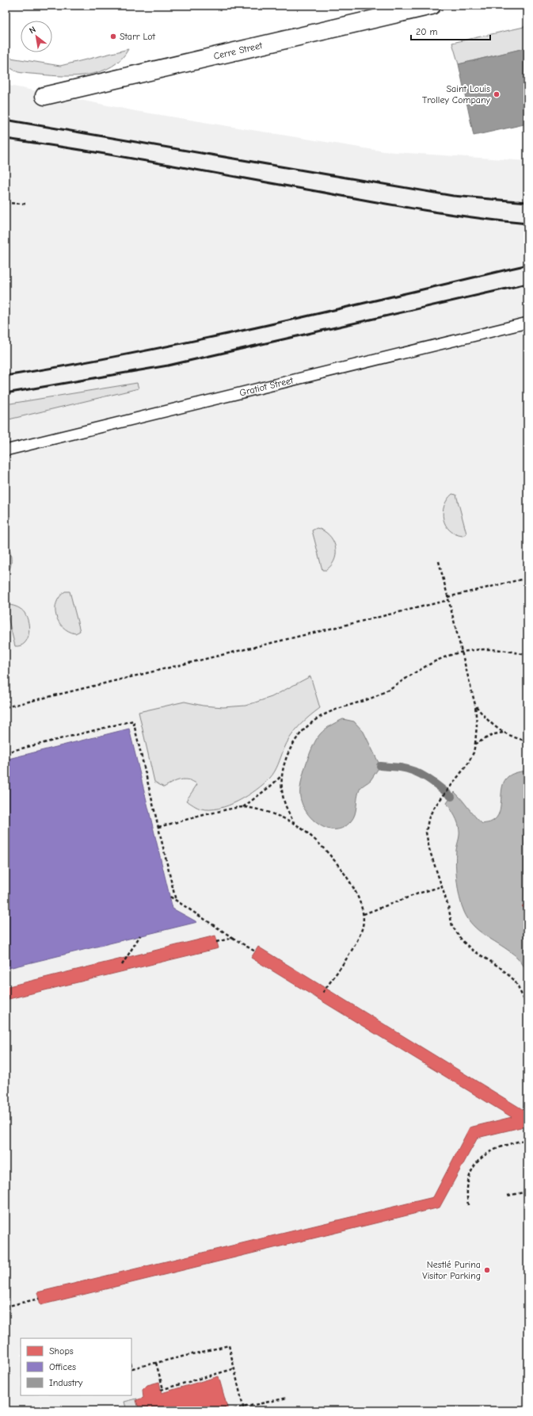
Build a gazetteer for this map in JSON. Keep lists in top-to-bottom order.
{
  "streets": {
    "street": ["Cerre Street"],
    "lane": ["Gratiot Street"]
  },
  "places": ["Starr Lot", "Saint Louis Trolley Company", "Nestlé Purina Visitor Parking"],
  "legend": ["Shops", "Offices", "Industry"],
  "scale_bar": "20 m",
  "north": "top left"
}
